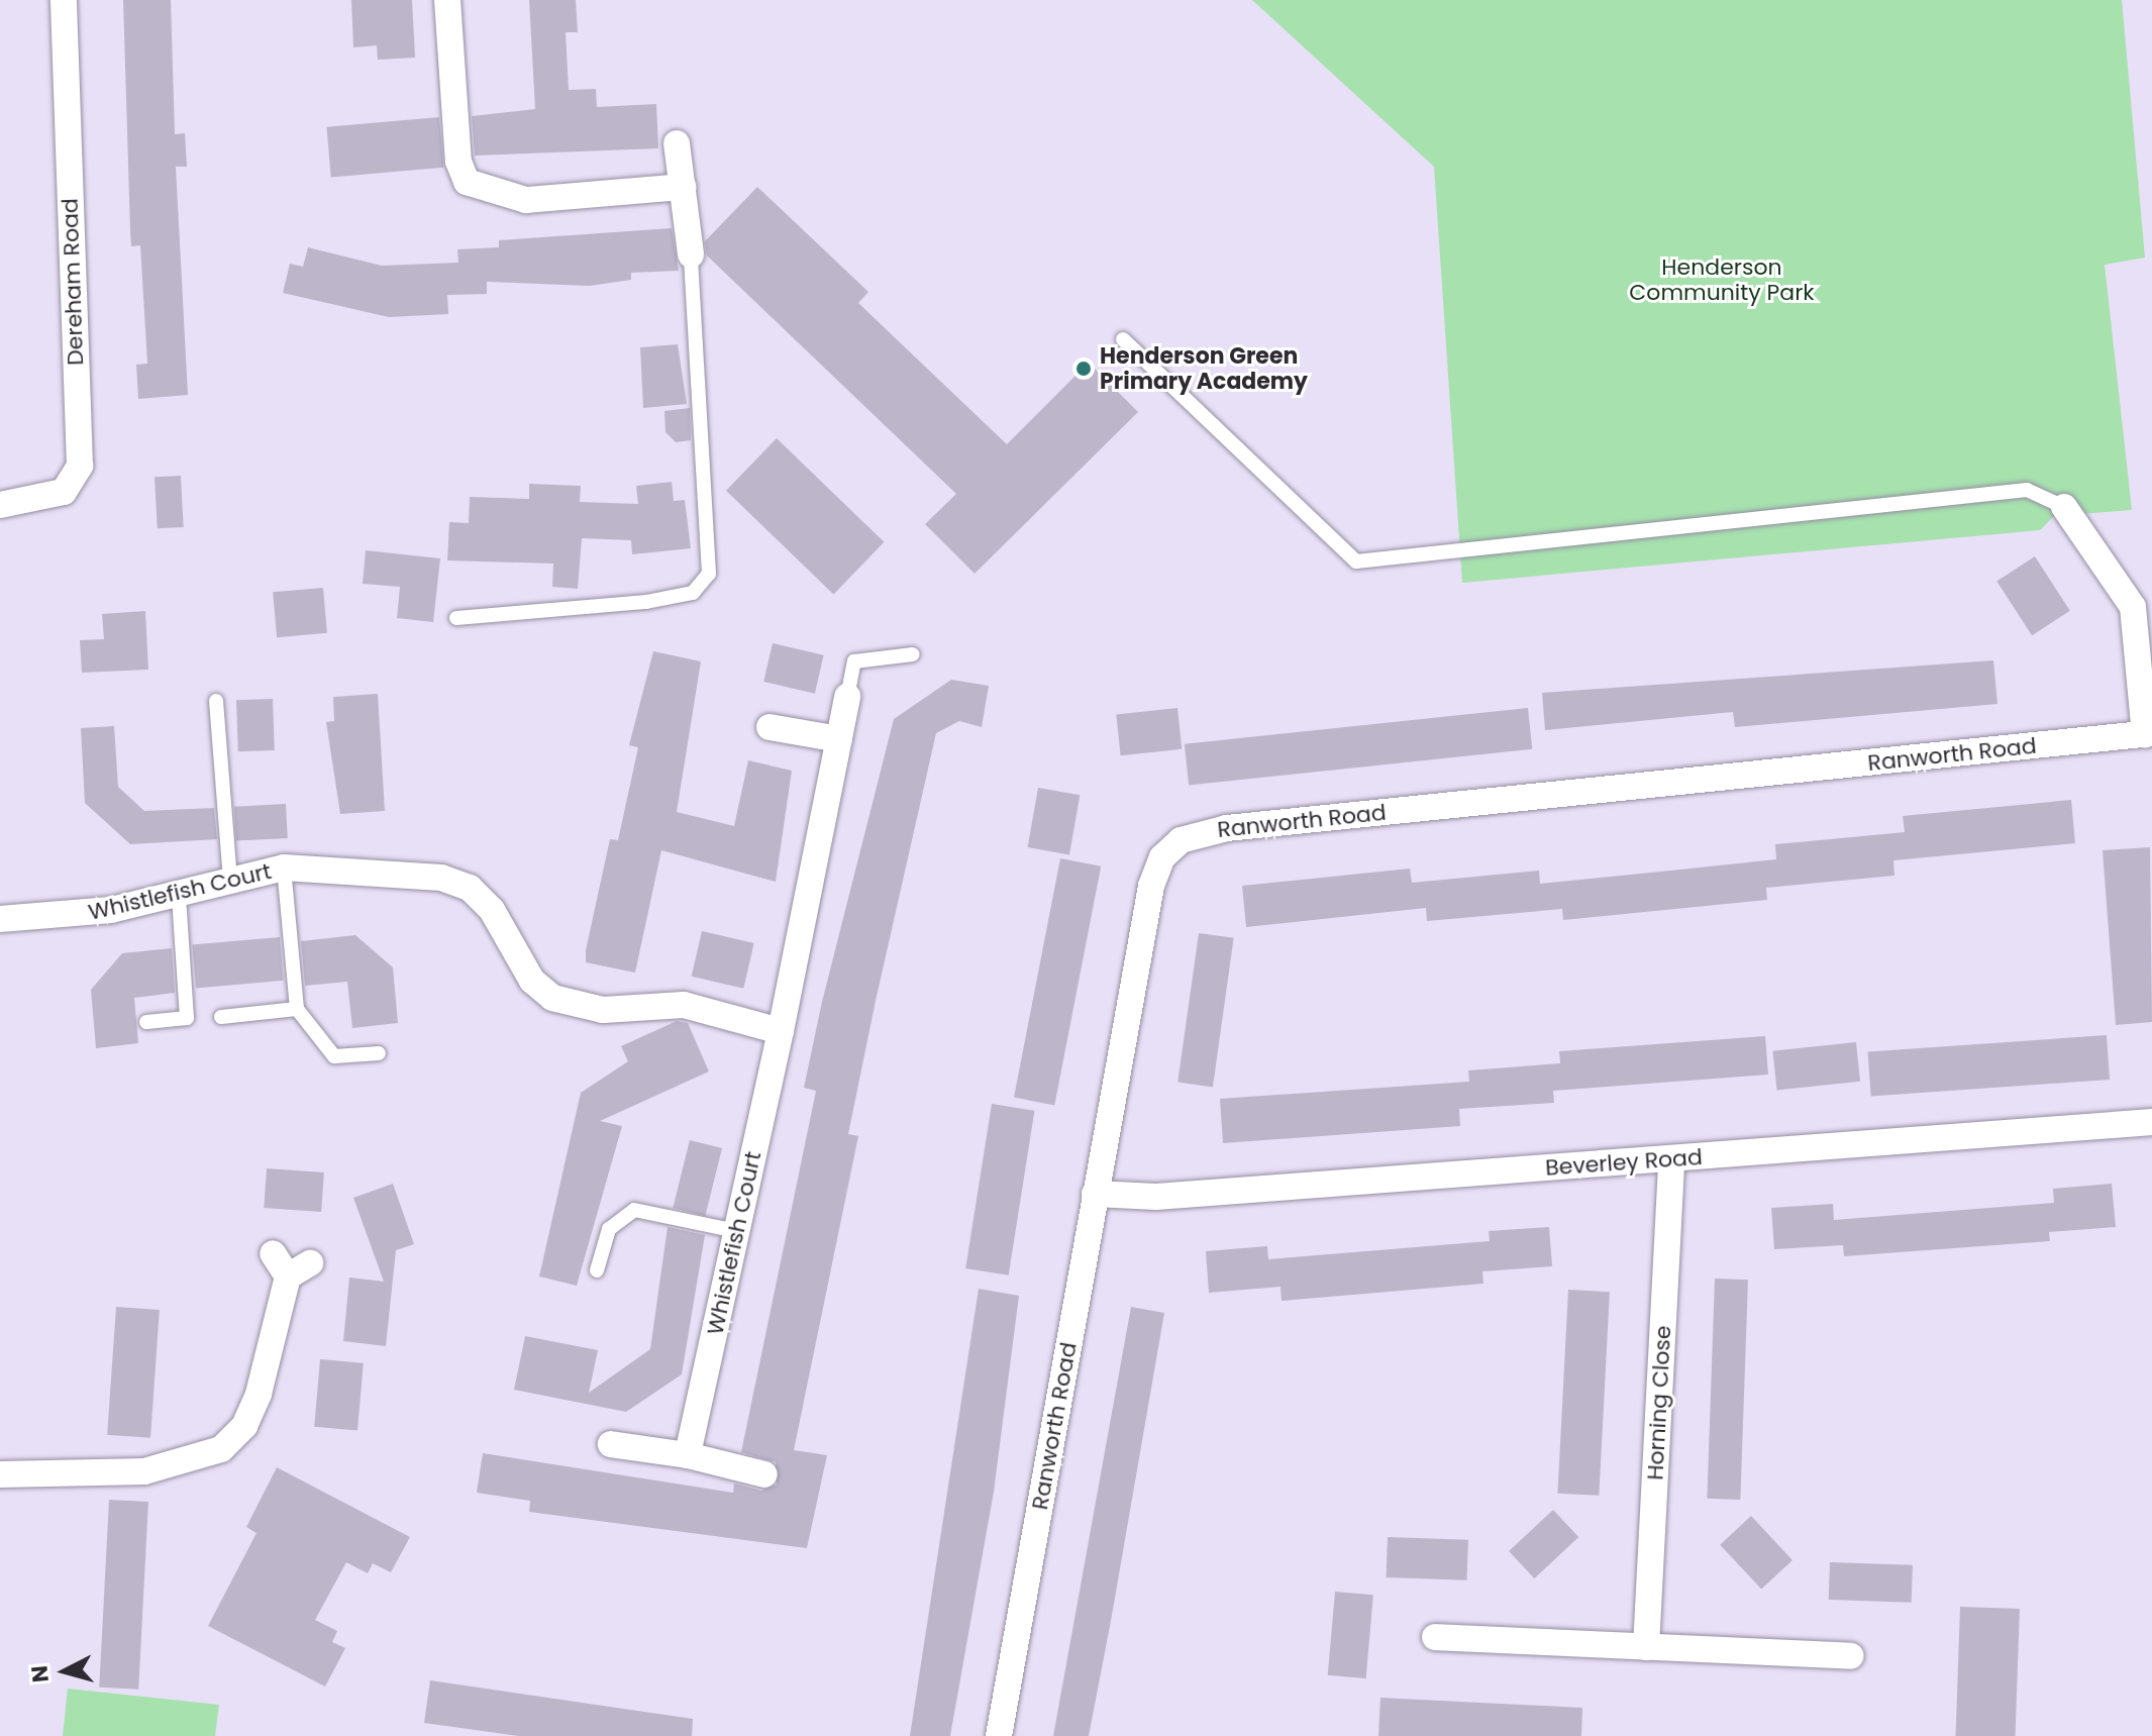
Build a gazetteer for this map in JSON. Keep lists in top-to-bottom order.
{
  "streets": {
    "street": [
      "Dereham Road",
      "Ranworth Road",
      "Whistlefish Court",
      "Beverley Road",
      "Horning Close"
    ]
  },
  "crossings": [
    ["Ranworth Road", "Beverley Road"],
    ["Beverley Road", "Horning Close"]
  ],
  "parks": ["Henderson Community Park"],
  "places": ["Henderson Green Primary Academy"],
  "north": "left"
}
